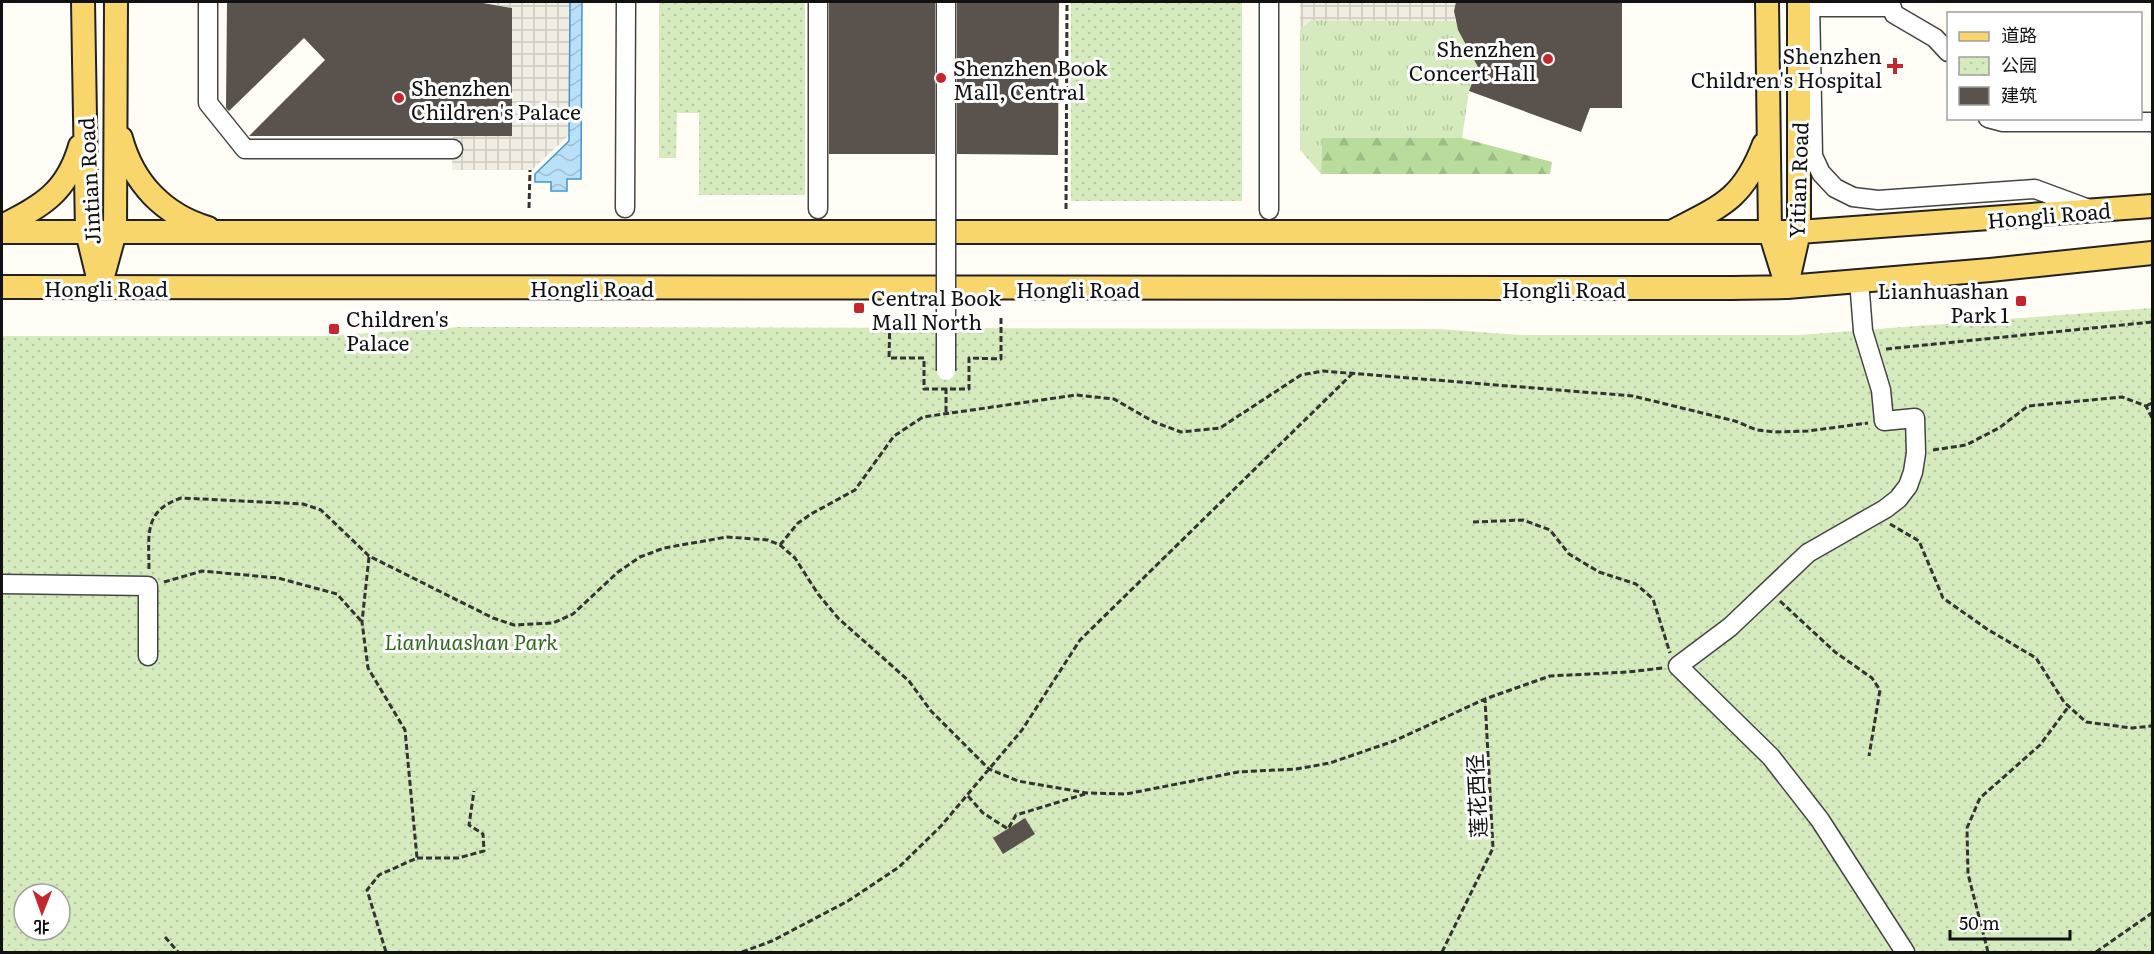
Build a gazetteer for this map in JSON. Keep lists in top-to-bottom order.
{
  "streets": {
    "main road": ["Yitian Road", "Jintian Road", "Hongli Road"],
    "path": ["莲花西径"]
  },
  "crossings": [
    ["Yitian Road", "Hongli Road"],
    ["Jintian Road", "Hongli Road"]
  ],
  "parks": ["Lianhuashan Park"],
  "places": {
    "other": ["Shenzhen Concert Hall", "Shenzhen Book Mall, Central", "Shenzhen Children's Palace"],
    "health": ["Shenzhen Children's Hospital"],
    "transit": ["Lianhuashan Park 1", "Central Book Mall North", "Children's Palace"]
  },
  "legend": ["道路", "公园", "建筑"],
  "scale_bar": "50 m",
  "north": "bottom"
}
